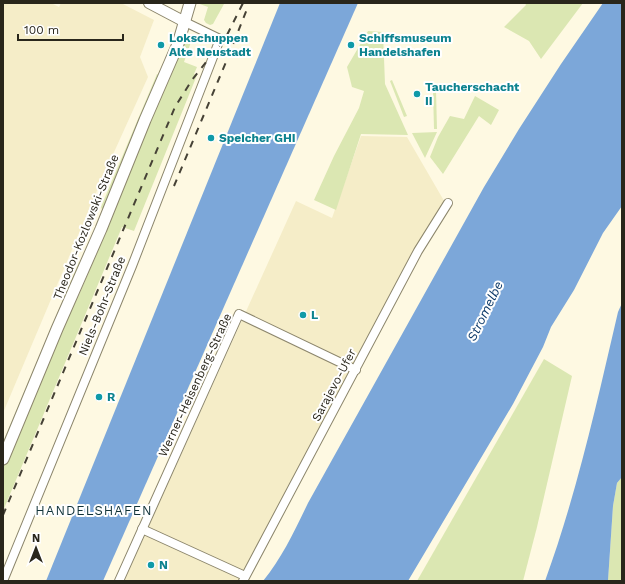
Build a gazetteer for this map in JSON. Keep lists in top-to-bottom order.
{
  "streets": {
    "main road": ["Theodor-Kozlowski-Straße"],
    "street": ["Niels-Bohr-Straße", "Werner-Heisenberg-Straße", "Sarajevo-Ufer"]
  },
  "crossings": [
    ["Theodor-Kozlowski-Straße", "Niels-Bohr-Straße"],
    ["Werner-Heisenberg-Straße", "Sarajevo-Ufer"]
  ],
  "districts": ["HANDELSHAFEN"],
  "water": ["Stromelbe"],
  "places": [
    "Lokschuppen Alte Neustadt",
    "Schiffsmuseum Handelshafen",
    "Taucherschacht II",
    "Speicher GHI",
    "L",
    "R",
    "N"
  ],
  "scale_bar": "100 m",
  "north": "top"
}
